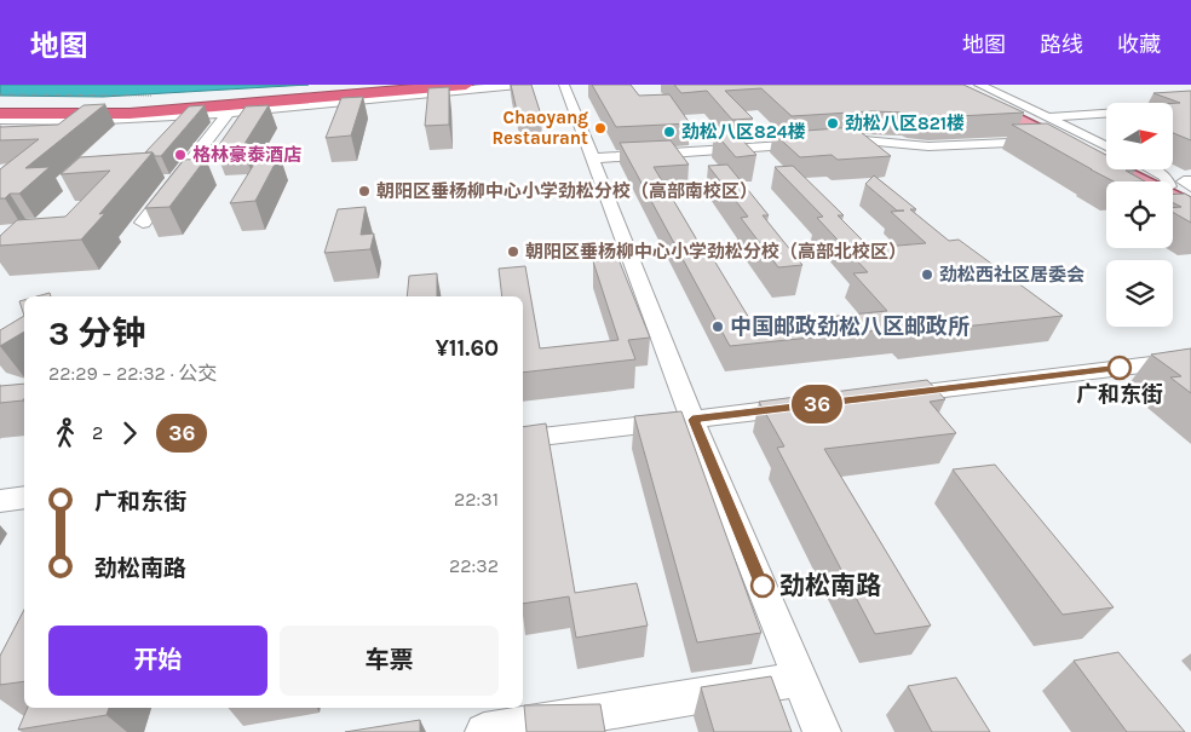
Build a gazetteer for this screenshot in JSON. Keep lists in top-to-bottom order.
{
  "places": [
    "劲松八区821楼",
    "Chaoyang Restaurant",
    "劲松八区824楼",
    "格林豪泰酒店",
    "朝阳区垂杨柳中心小学劲松分校（高部南校区）",
    "朝阳区垂杨柳中心小学劲松分校（高部北校区）",
    "劲松西社区居委会",
    "中国邮政劲松八区邮政所",
    "广和东街",
    "劲松南路"
  ],
  "lines": ["bus line 36"],
  "north": "right",
  "page": {
    "header": "地图",
    "nav": ["地图", "路线", "收藏"],
    "on_map": "36",
    "heading": ["3 分钟", "22:29 – 22:32 · 公交", "¥11.60"],
    "legs": ["2", "36"],
    "list": [
      {
        "name": "广和东街",
        "value": "22:31"
      },
      {
        "name": "劲松南路",
        "value": "22:32"
      }
    ],
    "buttons": ["开始", "车票"]
  }
}
